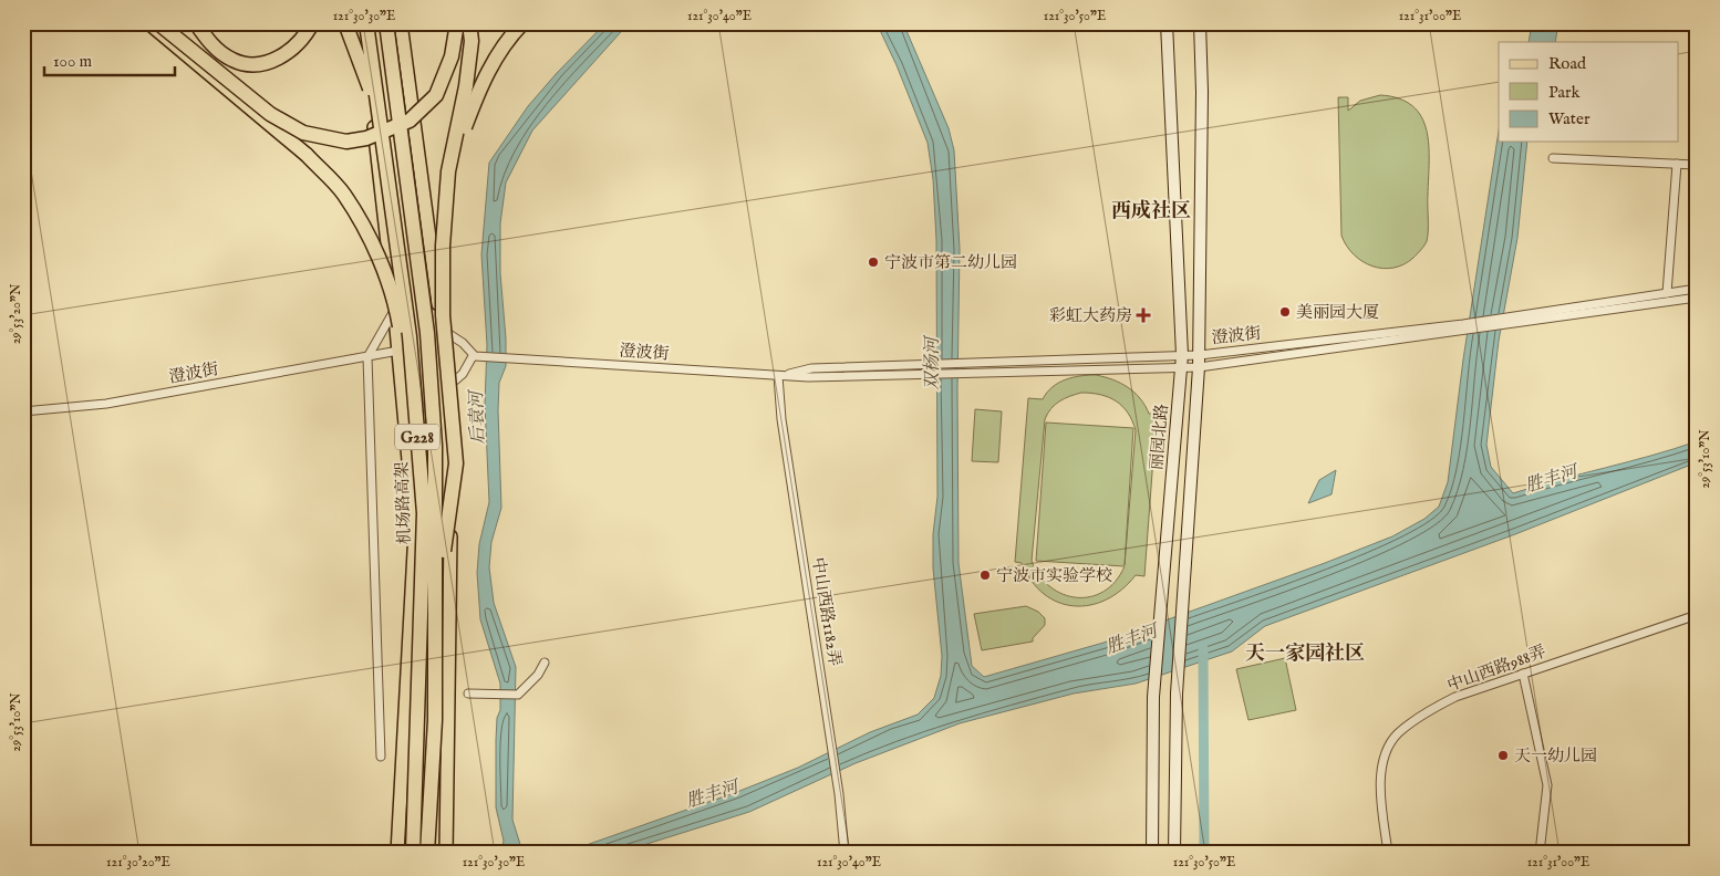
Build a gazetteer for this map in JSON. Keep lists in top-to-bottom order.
{
  "streets": {
    "highway": ["G228", "机场路高架"],
    "main road": ["丽园北路"],
    "street": ["澄波街", "中山西路1182弄", "中山西路988弄"]
  },
  "crossings": [
    ["澄波街", "丽园北路"],
    ["澄波街", "中山西路1182弄"]
  ],
  "districts": ["西成社区", "天一家园社区"],
  "water": ["双杨河", "后袁河", "胜丰河"],
  "places": {
    "other": [
      "宁波市第二幼儿园",
      "美丽园大厦",
      "宁波市实验学校",
      "天一幼儿园"
    ],
    "health": ["彩虹大药房"]
  },
  "legend": ["Road", "Park", "Water"],
  "scale_bar": "100 m",
  "coordinates": [
    "121°30'30\"E",
    "121°30'40\"E",
    "121°30'50\"E",
    "121°31'00\"E",
    "29°53'20\"N",
    "29°53'10\"N",
    "121°30'20\"E"
  ]
}
